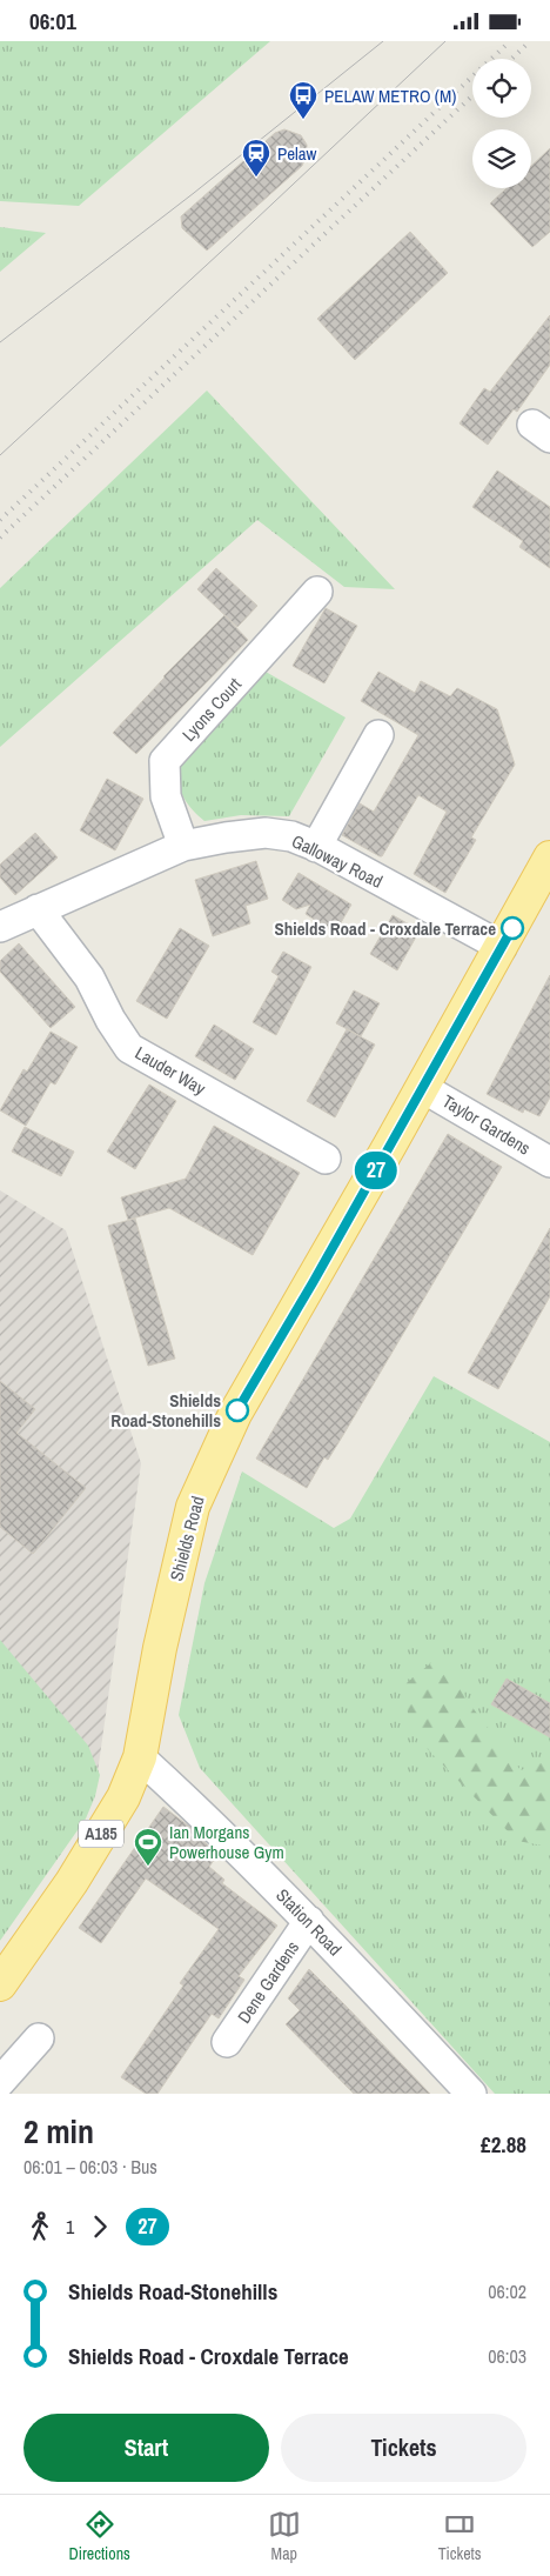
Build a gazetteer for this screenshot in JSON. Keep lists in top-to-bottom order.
{
  "streets": {
    "main road": ["Shields Road", "A185"],
    "street": [
      "Lyons Court",
      "Galloway Road",
      "Lauder Way",
      "Taylor Gardens",
      "Station Road",
      "Dene Gardens"
    ]
  },
  "crossings": [
    ["Lyons Court", "Galloway Road"],
    ["Galloway Road", "Lauder Way"],
    ["Galloway Road", "Shields Road"],
    ["Taylor Gardens", "Shields Road"],
    ["Shields Road", "Station Road"],
    ["Station Road", "Dene Gardens"]
  ],
  "places": {
    "bus stop": ["PELAW METRO (M)"],
    "station": ["Pelaw"],
    "other": ["Shields Road - Croxdale Terrace", "Shields Road-Stonehills"],
    "sports": ["Ian Morgans Powerhouse Gym"]
  },
  "lines": ["bus line 27"],
  "page": {
    "status": "06:01",
    "on_map": "27",
    "heading": ["2 min", "06:01 – 06:03 · Bus", "£2.88"],
    "legs": ["1", "27"],
    "list": [
      {
        "name": "Shields Road-Stonehills",
        "value": "06:02"
      },
      {
        "name": "Shields Road - Croxdale Terrace",
        "value": "06:03"
      }
    ],
    "buttons": ["Start", "Tickets"],
    "tabs": ["Directions", "Map", "Tickets"]
  }
}
